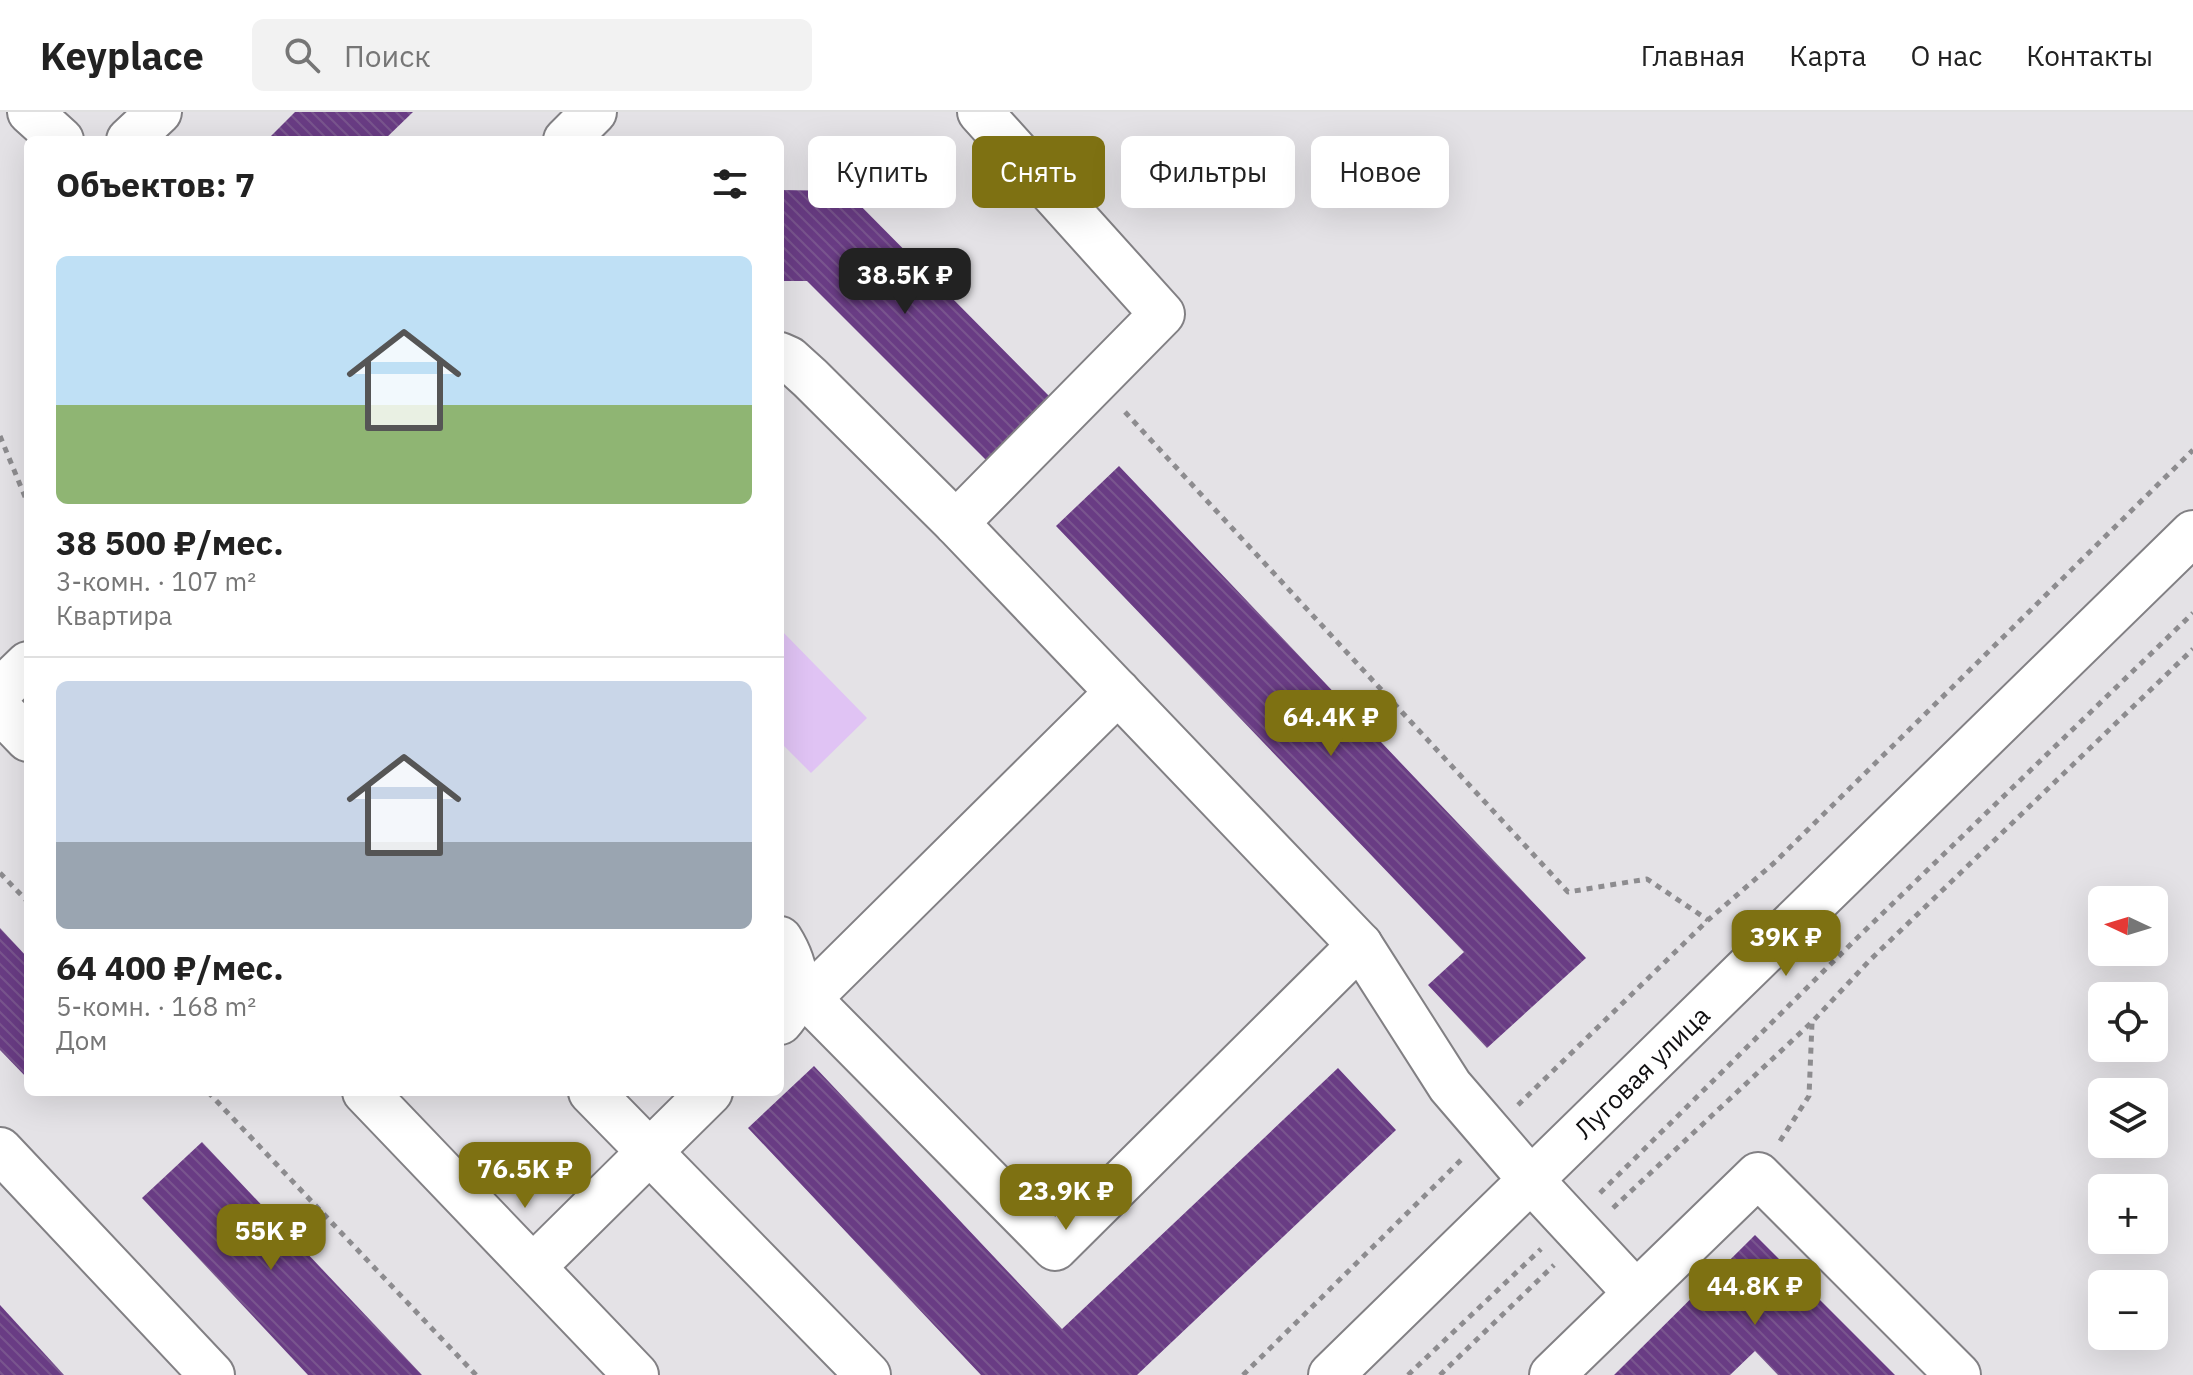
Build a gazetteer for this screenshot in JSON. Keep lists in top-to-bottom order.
{
  "streets": {
    "street": ["Луговая улица"]
  },
  "north": "left",
  "page": {
    "header": "Keyplace",
    "search": "Поиск",
    "nav": [
      "Главная",
      "Карта",
      "О нас",
      "Контакты"
    ],
    "chip": [
      "Купить",
      "Снять",
      "Фильтры",
      "Новое"
    ],
    "heading": "Объектов: 7",
    "list": [
      {
        "name": "38 500 ₽/мес.",
        "note": "3-комн. · 107 m² · Квартира"
      },
      {
        "name": "64 400 ₽/мес.",
        "note": "5-комн. · 168 m² · Дом"
      }
    ],
    "price": [
      "38.5K ₽",
      "64.4K ₽",
      "39K ₽",
      "76.5K ₽",
      "23.9K ₽",
      "55K ₽",
      "44.8K ₽"
    ],
    "map_buttons": ["+", "−"]
  }
}
